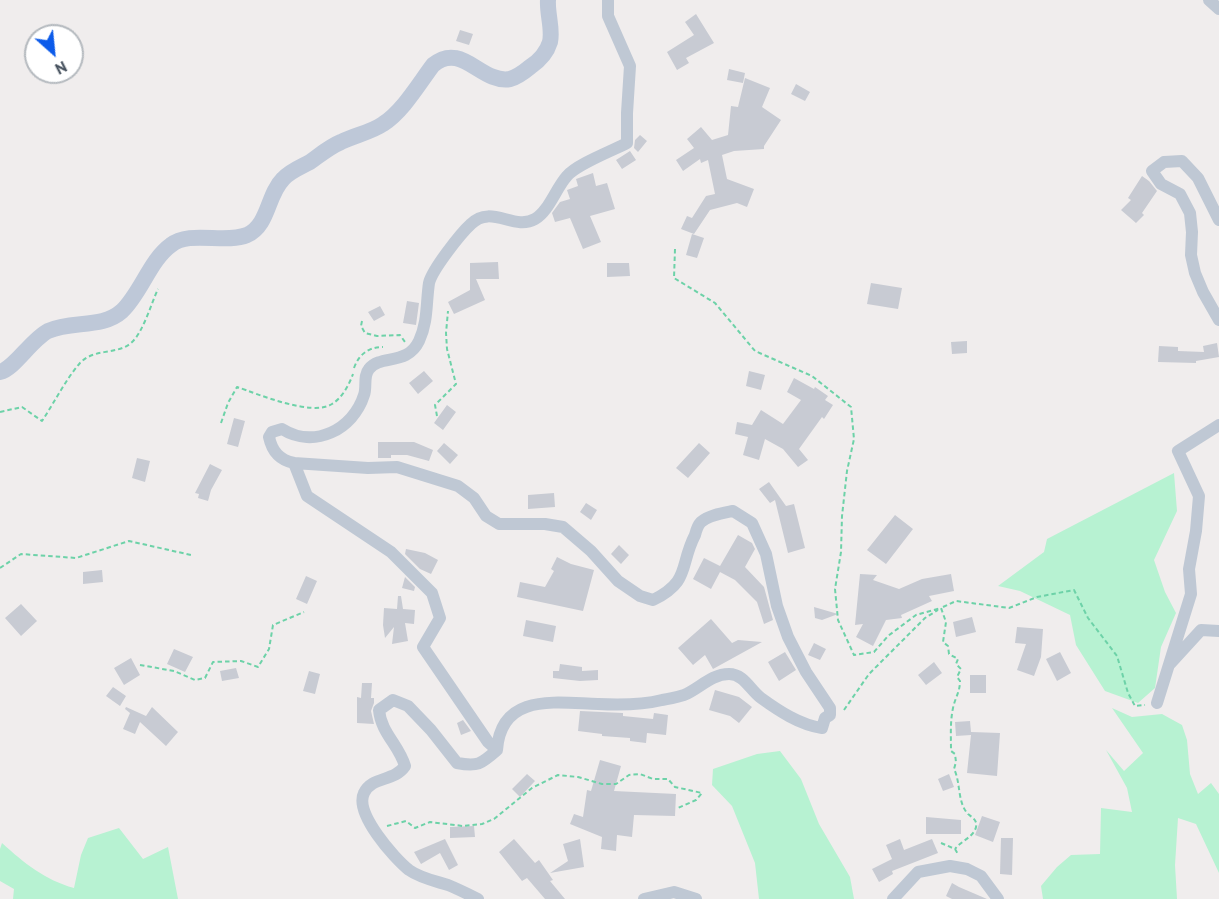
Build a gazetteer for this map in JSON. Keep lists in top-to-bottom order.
{
  "north": "bottom right"
}
